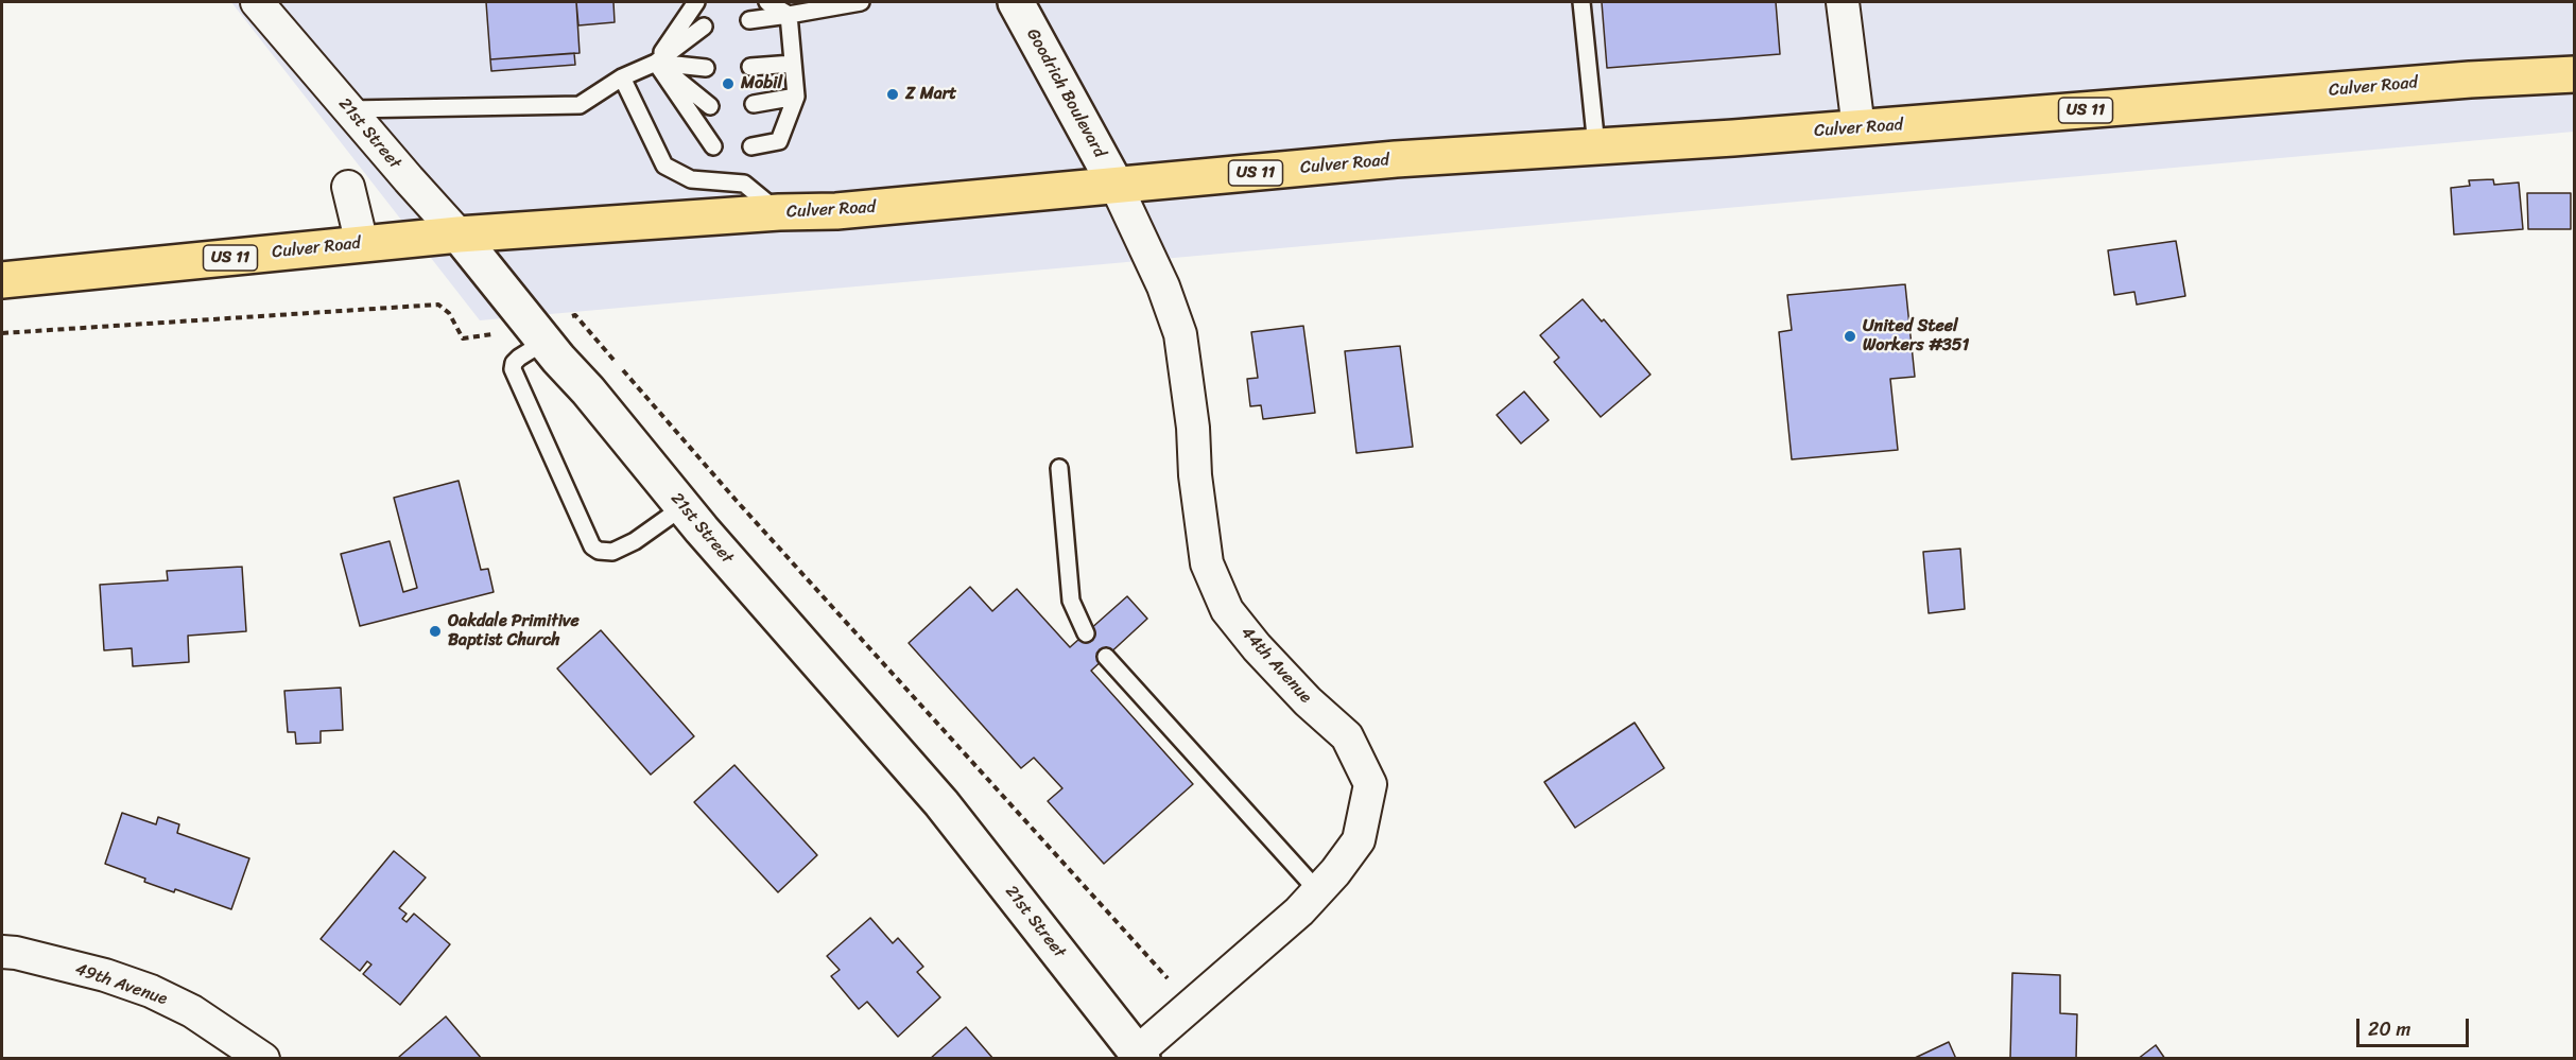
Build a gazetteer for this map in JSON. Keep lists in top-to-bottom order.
{
  "streets": {
    "main road": ["Culver Road", "US 11"],
    "street": [
      "Goodrich Boulevard",
      "21st Street",
      "44th Avenue",
      "49th Avenue"
    ]
  },
  "crossings": [
    ["Culver Road", "Goodrich Boulevard"],
    ["Culver Road", "21st Street"],
    ["Culver Road", "44th Avenue"],
    ["Goodrich Boulevard", "44th Avenue"],
    ["21st Street", "44th Avenue"]
  ],
  "places": [
    "Mobil",
    "Z Mart",
    "United Steel Workers #351",
    "Oakdale Primitive Baptist Church"
  ],
  "scale_bar": "20 m"
}
